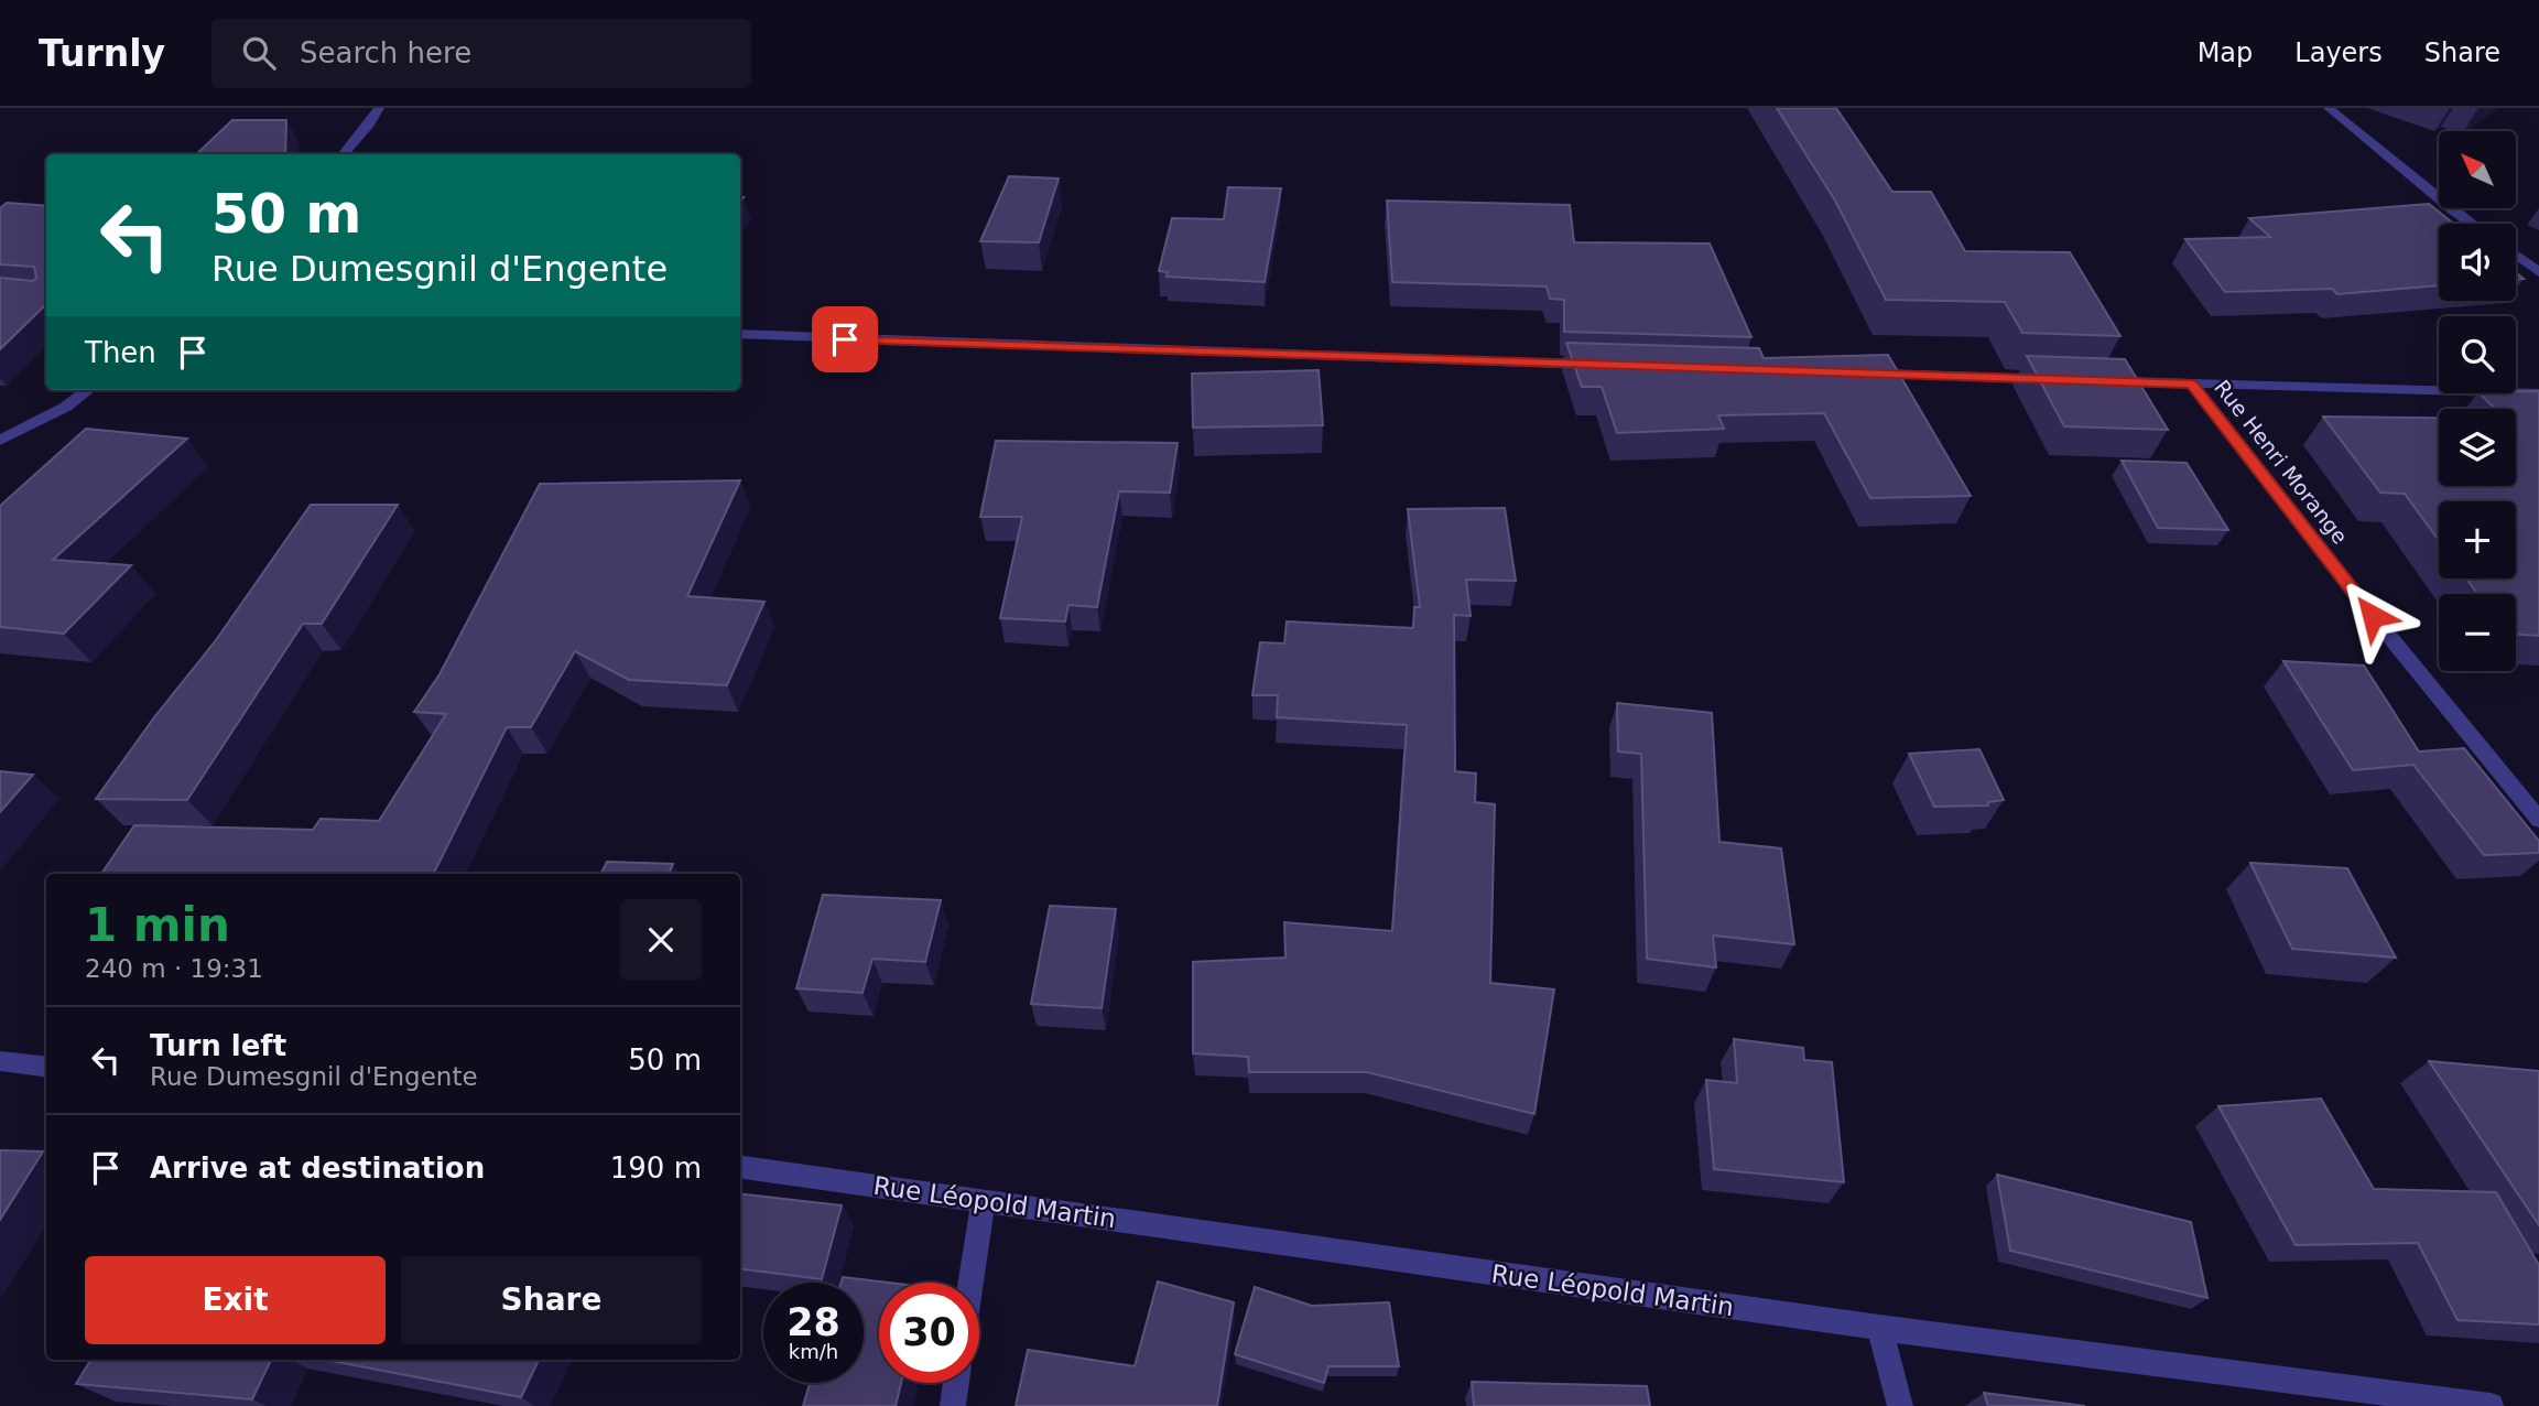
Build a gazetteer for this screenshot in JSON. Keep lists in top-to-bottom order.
{
  "streets": {
    "street": ["Rue Henri Morange", "Rue Léopold Martin"]
  },
  "north": "top left",
  "page": {
    "header": "Turnly",
    "search": "Search here",
    "nav": ["Map", "Layers", "Share"],
    "map_buttons": ["+", "−"],
    "turn": ["50 m", "Rue Dumesgnil d'Engente"],
    "then": "Then",
    "heading": ["1 min", "240 m · 19:31"],
    "list": [
      {
        "name": "Turn left",
        "note": "Rue Dumesgnil d'Engente",
        "value": "50 m"
      },
      {
        "name": "Arrive at destination",
        "value": "190 m"
      }
    ],
    "buttons": ["Exit", "Share"],
    "speed": "28 km/h",
    "limit": "30"
  }
}
